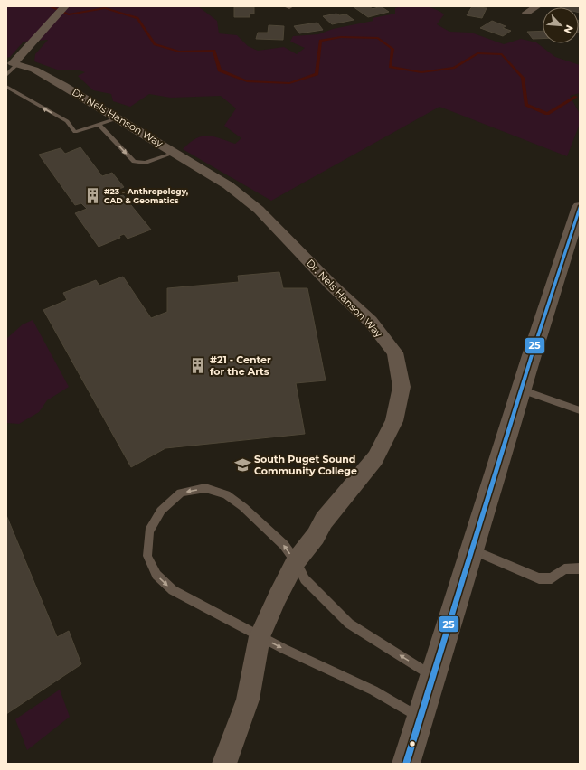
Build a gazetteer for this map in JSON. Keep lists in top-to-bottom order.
{
  "streets": {
    "street": ["Dr. Nels Hanson Way"]
  },
  "places": {
    "building": ["#23 - Anthropology, CAD & Geomatics", "#21 - Center for the Arts"],
    "school or university": ["South Puget Sound Community College"]
  },
  "lines": ["transit line 25"],
  "north": "bottom right"
}
